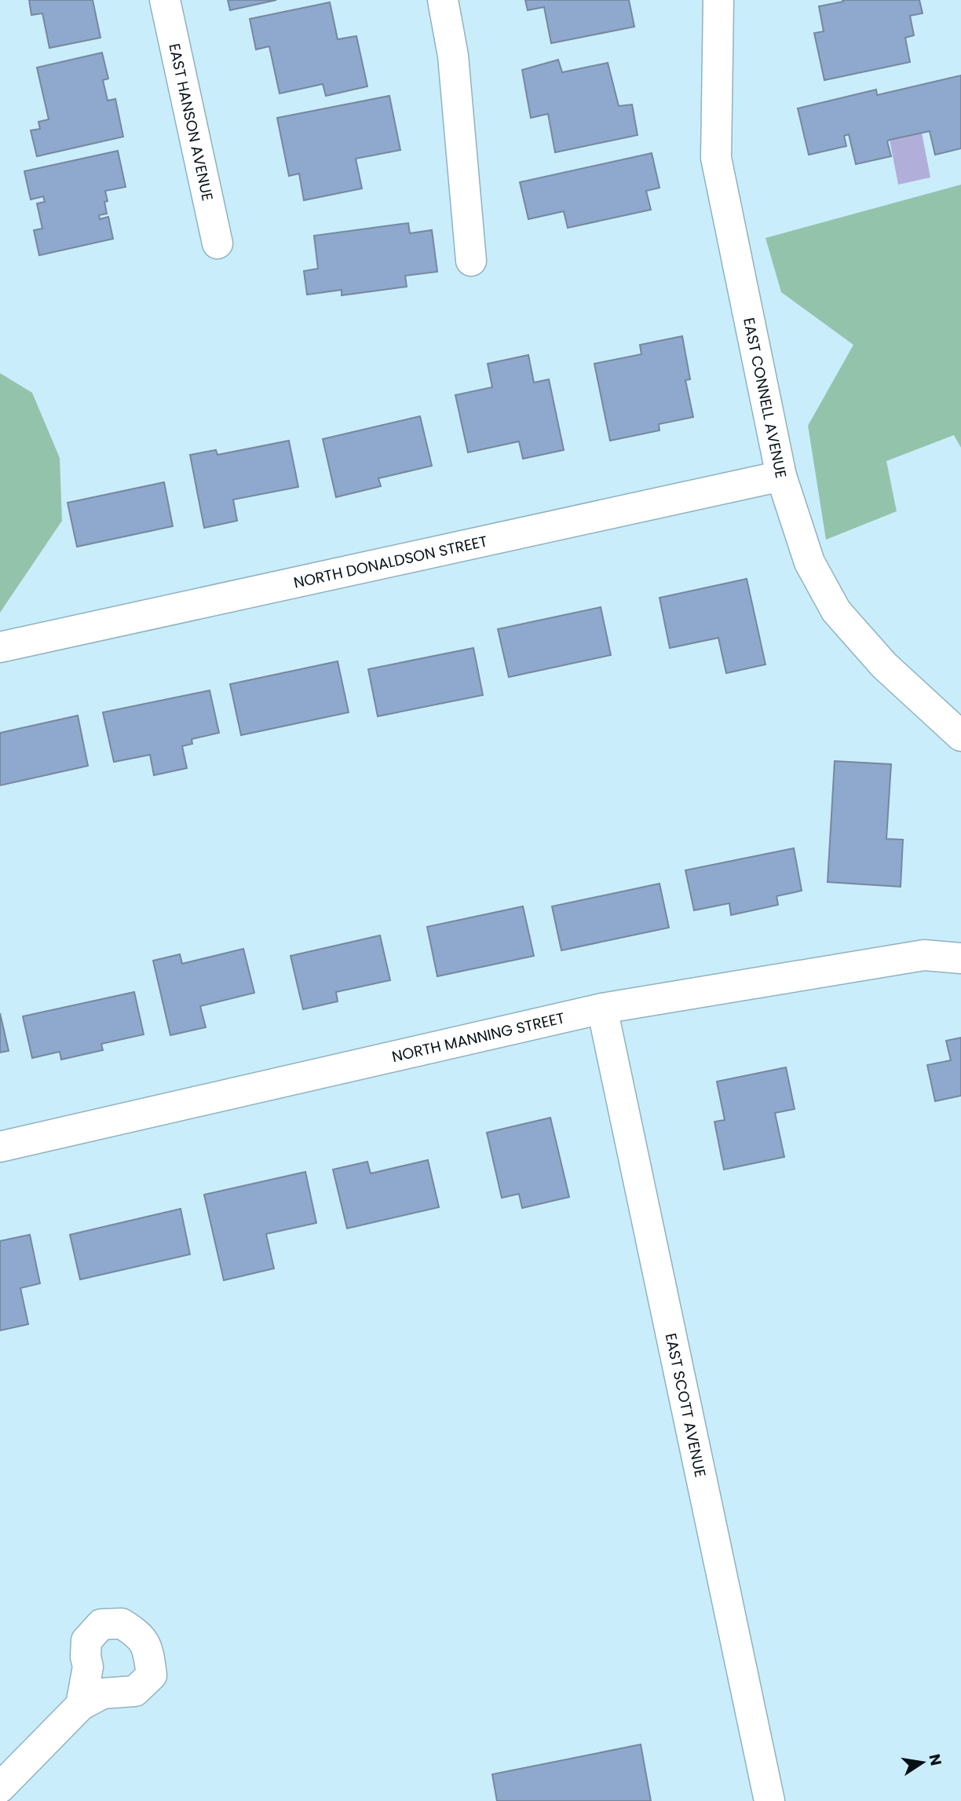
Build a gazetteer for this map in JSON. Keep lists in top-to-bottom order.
{
  "streets": {
    "street": [
      "EAST HANSON AVENUE",
      "EAST CONNELL AVENUE",
      "NORTH DONALDSON STREET",
      "NORTH MANNING STREET",
      "EAST SCOTT AVENUE"
    ]
  },
  "crossings": [
    ["EAST CONNELL AVENUE", "NORTH DONALDSON STREET"],
    ["NORTH MANNING STREET", "EAST SCOTT AVENUE"]
  ],
  "north": "right"
}
